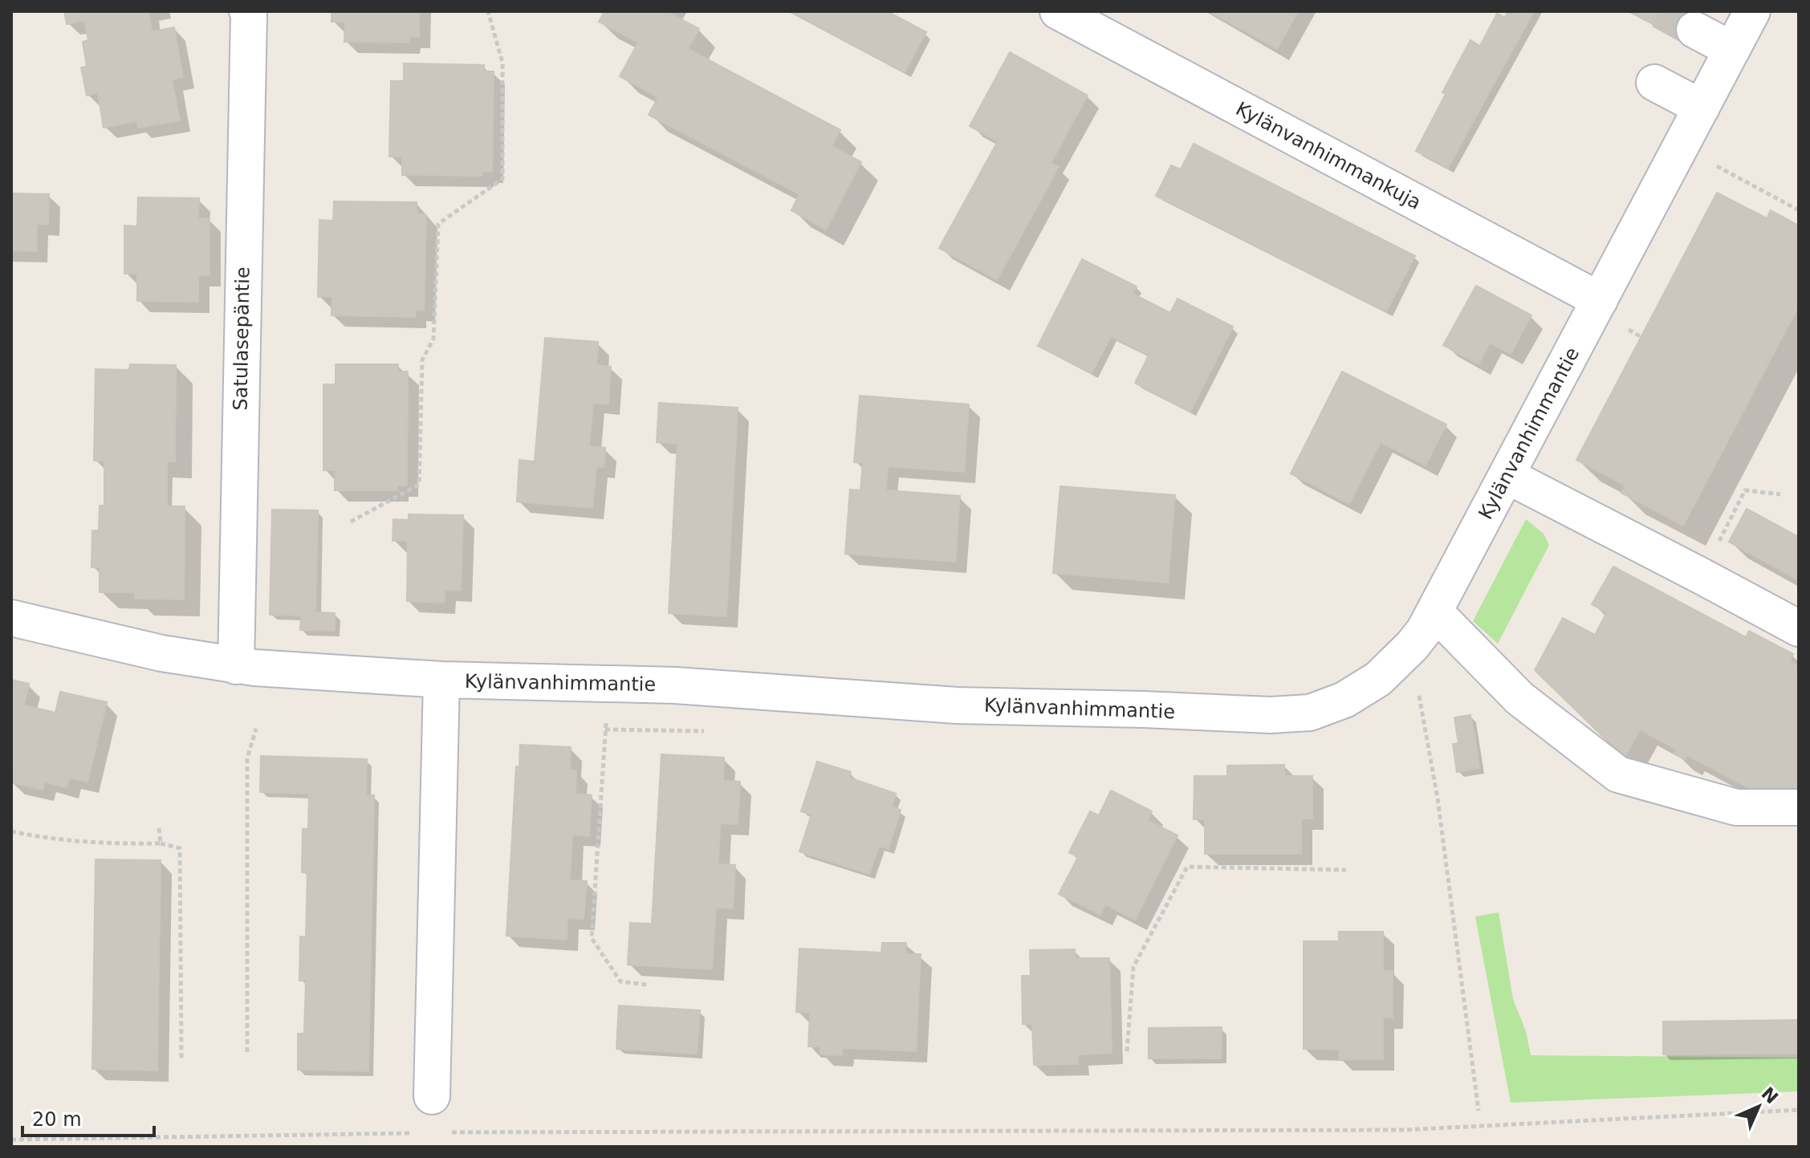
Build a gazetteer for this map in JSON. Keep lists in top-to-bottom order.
{
  "streets": {
    "street": ["Kylänvanhimmankuja", "Satulasepäntie", "Kylänvanhimmantie"]
  },
  "crossings": [
    ["Kylänvanhimmankuja", "Kylänvanhimmantie"],
    ["Satulasepäntie", "Kylänvanhimmantie"]
  ],
  "scale_bar": "20 m",
  "north": "top right"
}
